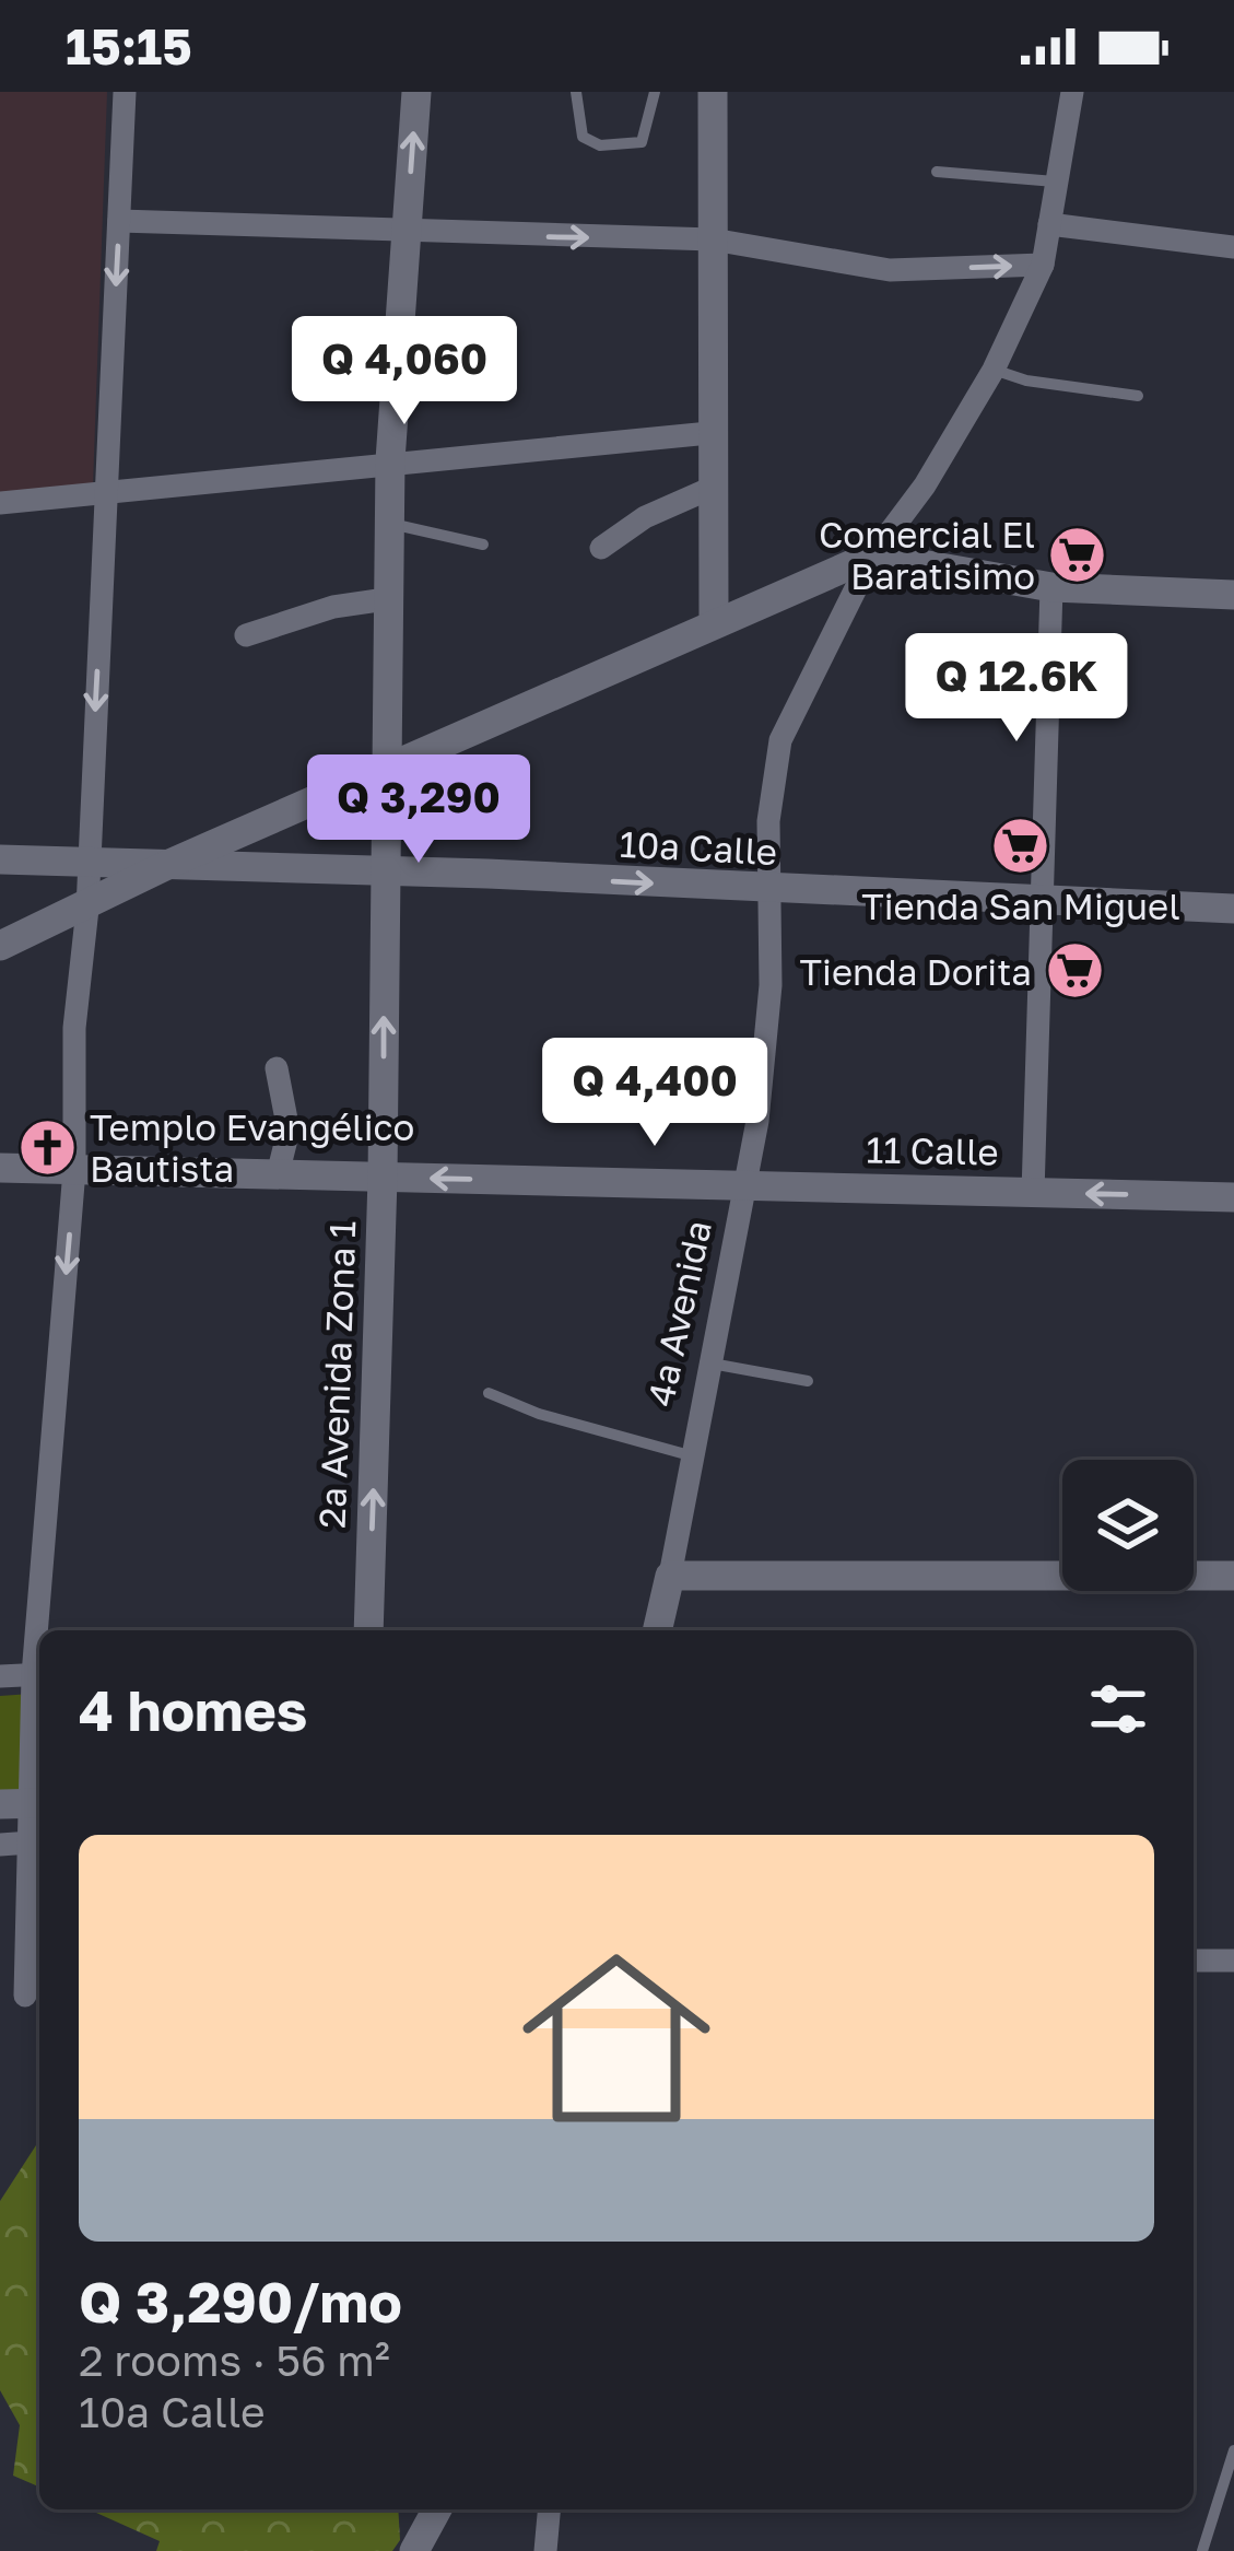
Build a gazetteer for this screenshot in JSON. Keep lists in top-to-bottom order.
{
  "streets": {
    "street": [
      "10a Calle",
      "11 Calle",
      "4a Avenida",
      "2a Avenida Zona 1"
    ]
  },
  "crossings": [
    ["10a Calle", "4a Avenida"],
    ["10a Calle", "2a Avenida Zona 1"],
    ["11 Calle", "4a Avenida"],
    ["11 Calle", "2a Avenida Zona 1"]
  ],
  "one_way": ["11 Calle", "2a Avenida Zona 1"],
  "places": {
    "supermarket": ["Comercial El Baratisimo", "Tienda San Miguel", "Tienda Dorita"],
    "church": ["Templo Evangélico Bautista"]
  },
  "page": {
    "status": "15:15",
    "price": [
      "Q 4,060",
      "Q 12.6K",
      "Q 3,290",
      "Q 4,400"
    ],
    "heading": "4 homes",
    "list": [
      {
        "name": "Q 3,290/mo",
        "note": "2 rooms · 56 m² · 10a Calle"
      }
    ]
  }
}
